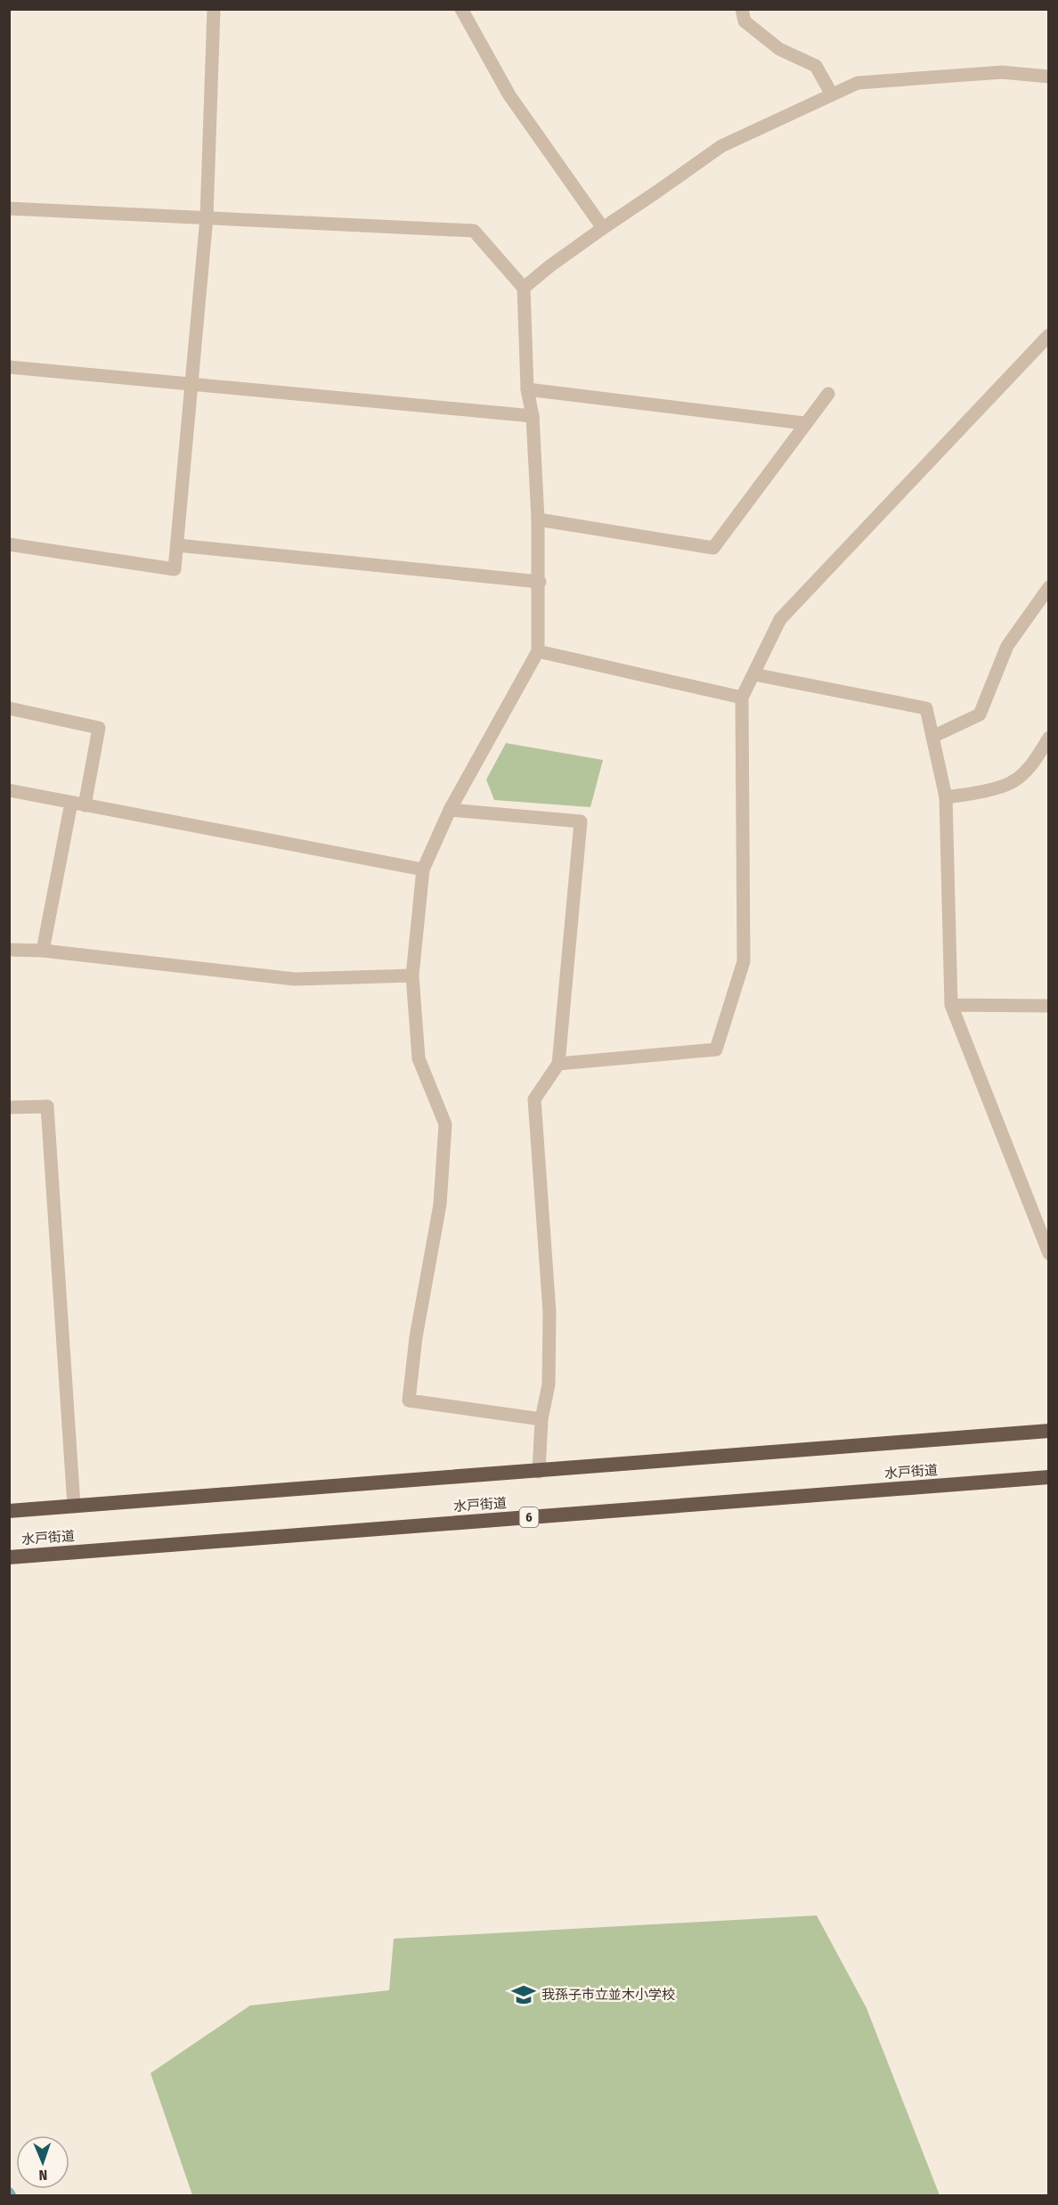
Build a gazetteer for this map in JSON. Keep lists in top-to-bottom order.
{
  "streets": {
    "highway": ["水戸街道", "6"]
  },
  "places": {
    "school or university": ["我孫子市立並木小学校"]
  },
  "north": "bottom"
}
